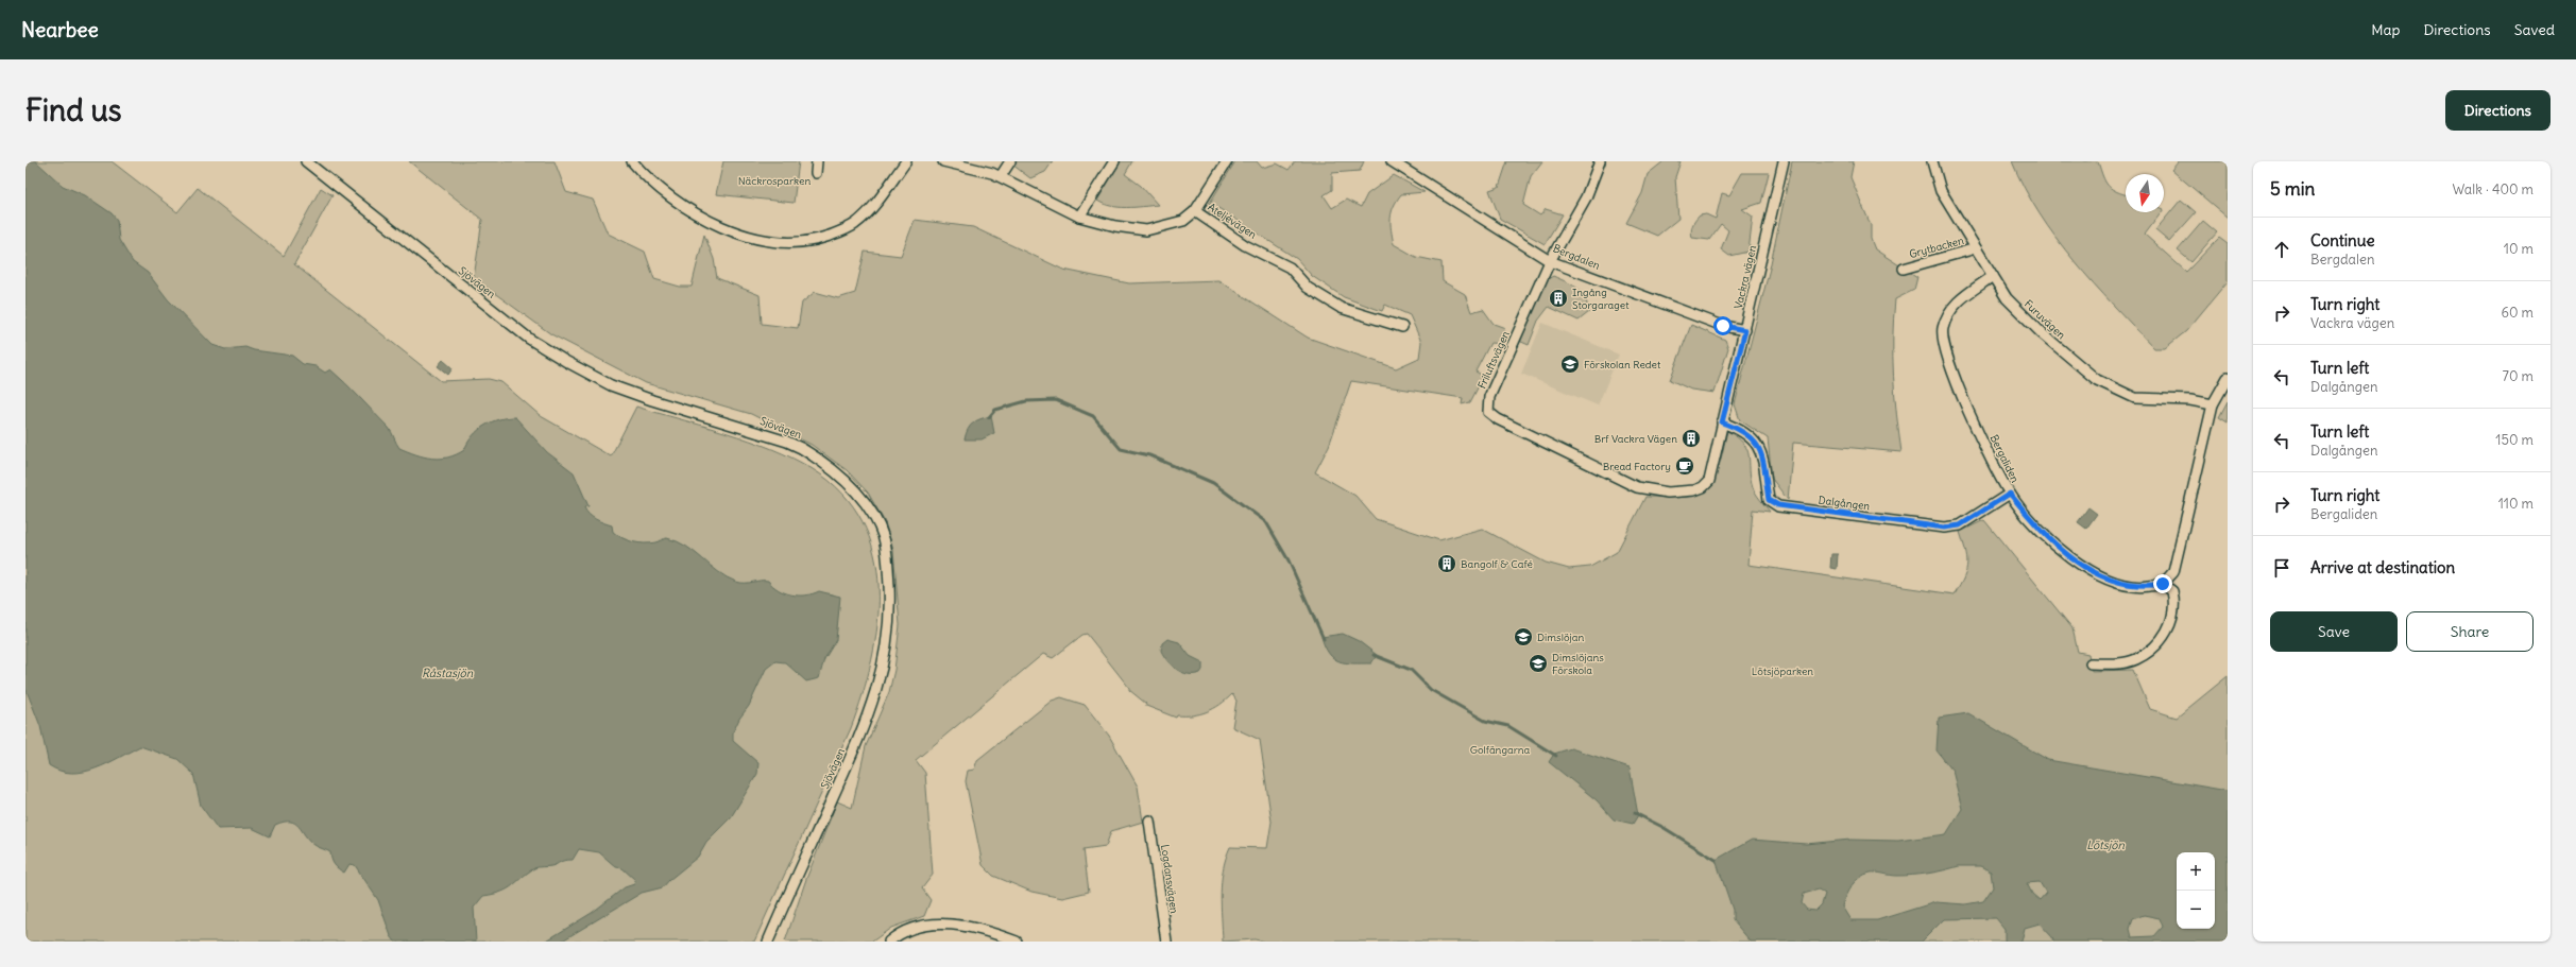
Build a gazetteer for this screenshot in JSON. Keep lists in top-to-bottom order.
{
  "streets": {
    "street": [
      "Ateljévägen",
      "Grytbacken",
      "Bergdalen",
      "Vackra vägen",
      "Sjövägen",
      "Furuvägen",
      "Friluftsvägen",
      "Bergaliden",
      "Dalgången",
      "Logdansvägen"
    ]
  },
  "crossings": [
    ["Grytbacken", "Furuvägen"],
    ["Bergdalen", "Vackra vägen"],
    ["Bergdalen", "Friluftsvägen"],
    ["Vackra vägen", "Friluftsvägen"],
    ["Vackra vägen", "Dalgången"],
    ["Furuvägen", "Bergaliden"],
    ["Bergaliden", "Dalgången"]
  ],
  "water": ["Råstasjön", "Lötsjön"],
  "parks": ["Näckrosparken", "Lötsjöparken", "Golfängarna"],
  "places": {
    "building": ["Ingång Storgaraget", "Brf Vackra Vägen", "Bangolf & Café"],
    "school or university": ["Förskolan Redet", "Dimslöjan", "Dimslöjans Förskola"],
    "cafe": ["Bread Factory"]
  },
  "north": "bottom",
  "page": {
    "header": "Nearbee",
    "nav": ["Map", "Directions", "Saved"],
    "buttons": [
      "Directions",
      ["Save", "Share"]
    ],
    "title": "Find us",
    "heading": ["5 min", "Walk · 400 m"],
    "list": [
      ["Continue", "Bergdalen", "10 m"],
      ["Turn right", "Vackra vägen", "60 m"],
      ["Turn left", "Dalgången", "70 m"],
      ["Turn left", "Dalgången", "150 m"],
      ["Turn right", "Bergaliden", "110 m"],
      "Arrive at destination"
    ],
    "map_buttons": ["+", "−"]
  }
}
